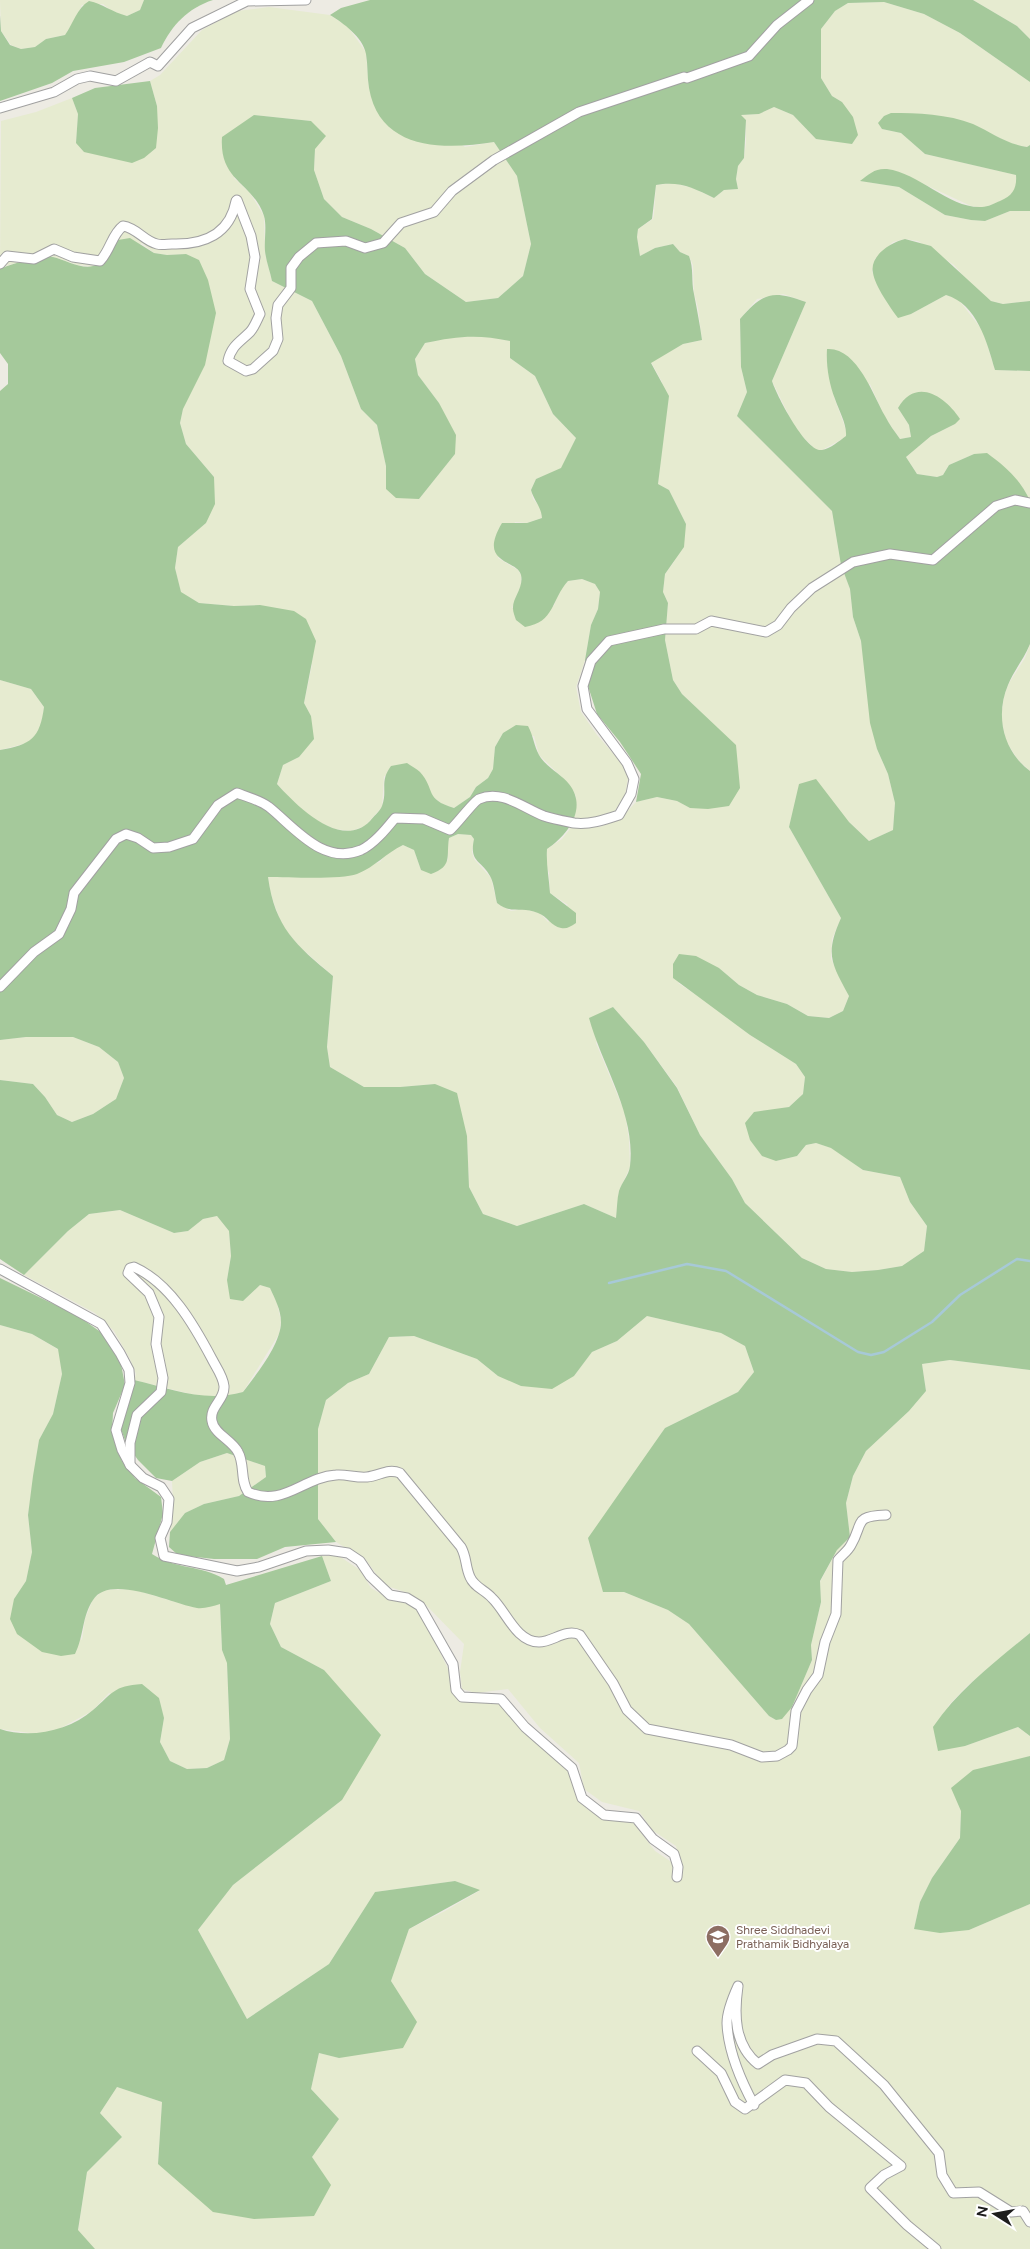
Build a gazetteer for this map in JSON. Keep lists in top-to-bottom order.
{
  "places": {
    "school or university": ["Shree Siddhadevi Prathamik Bidhyalaya"]
  },
  "north": "left"
}
